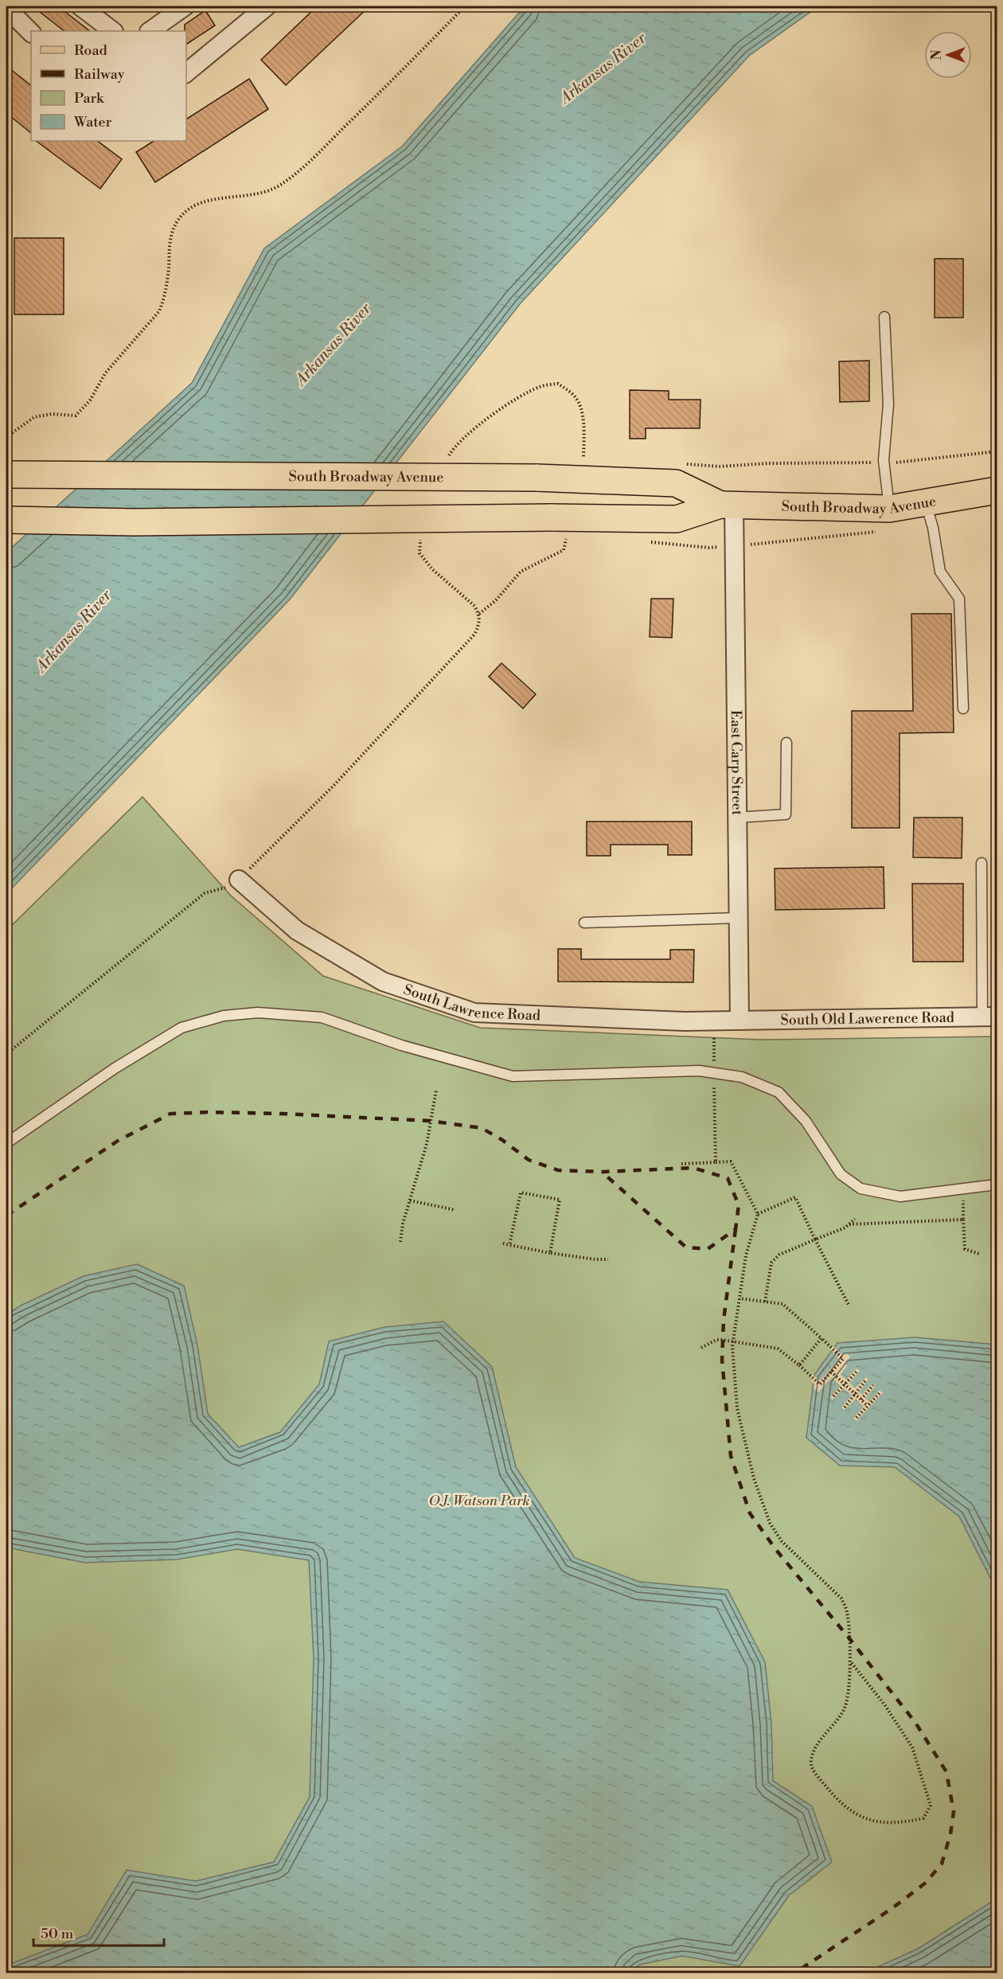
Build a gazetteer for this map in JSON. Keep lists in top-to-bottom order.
{
  "streets": {
    "main road": ["South Broadway Avenue"],
    "street": ["East Carp Street", "South Lawrence Road", "South Old Lawerence Road"]
  },
  "crossings": [
    ["South Broadway Avenue", "East Carp Street"],
    ["East Carp Street", "South Lawrence Road"],
    ["East Carp Street", "South Old Lawerence Road"],
    ["South Lawrence Road", "South Old Lawerence Road"]
  ],
  "water": ["Arkansas River"],
  "parks": ["O.J. Watson Park"],
  "legend": [
    "Road",
    "Railway",
    "Park",
    "Water"
  ],
  "scale_bar": "50 m",
  "north": "left"
}
